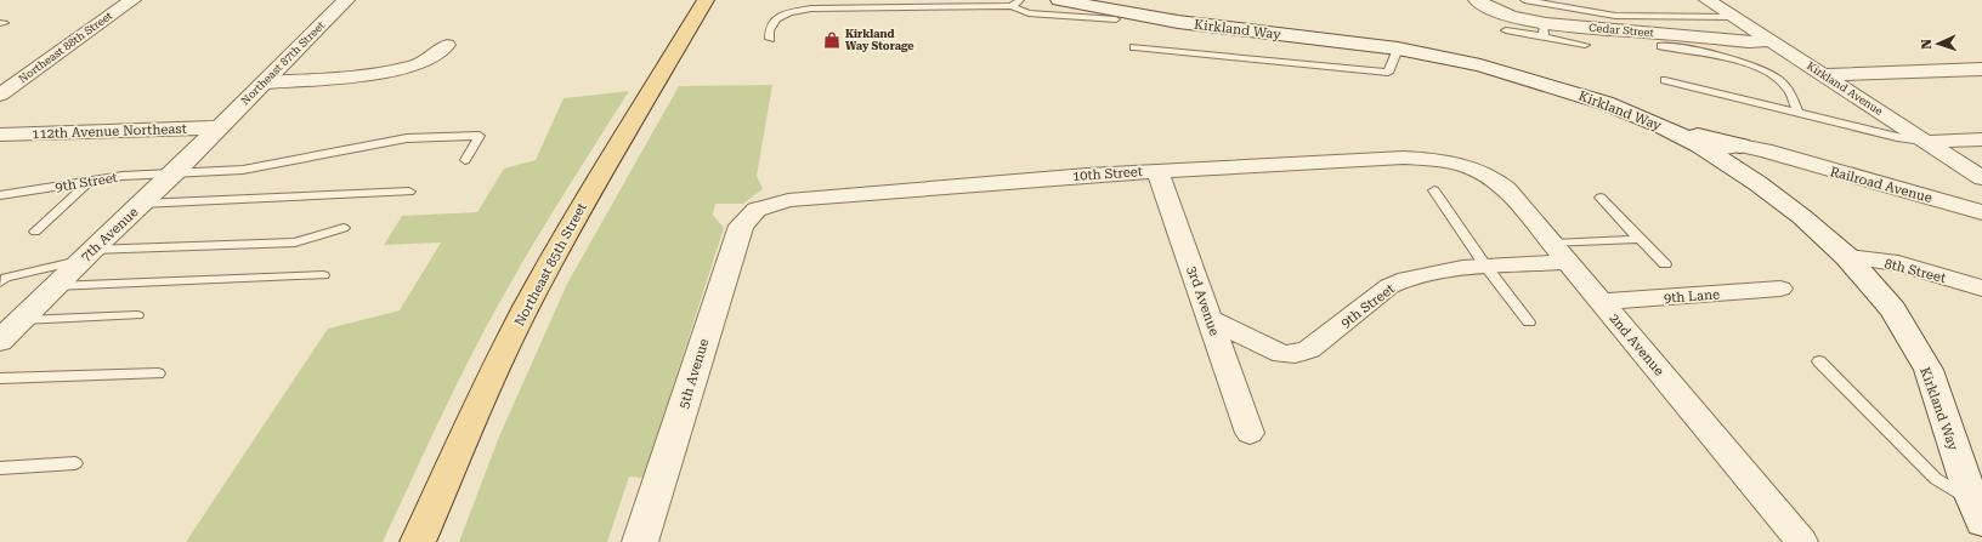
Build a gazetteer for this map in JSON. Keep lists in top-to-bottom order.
{
  "streets": {
    "main road": [
      "Kirkland Way",
      "Northeast 87th Street",
      "112th Avenue Northeast",
      "7th Avenue",
      "Northeast 85th Street",
      "5th Avenue"
    ],
    "street": [
      "Cedar Street",
      "Northeast 88th Street",
      "Kirkland Avenue",
      "10th Street",
      "9th Street",
      "Railroad Avenue",
      "8th Street",
      "9th Lane",
      "3rd Avenue",
      "2nd Avenue"
    ]
  },
  "crossings": [
    ["Kirkland Way", "Railroad Avenue"],
    ["Kirkland Way", "8th Street"],
    ["Cedar Street", "Kirkland Avenue"],
    ["Northeast 87th Street", "112th Avenue Northeast"],
    ["Northeast 87th Street", "7th Avenue"],
    ["112th Avenue Northeast", "7th Avenue"],
    ["10th Street", "3rd Avenue"],
    ["10th Street", "2nd Avenue"],
    ["10th Street", "5th Avenue"],
    ["9th Street", "7th Avenue"],
    ["9th Street", "3rd Avenue"],
    ["9th Street", "2nd Avenue"],
    ["9th Lane", "2nd Avenue"]
  ],
  "places": {
    "shop": ["Kirkland Way Storage"]
  },
  "north": "left"
}
